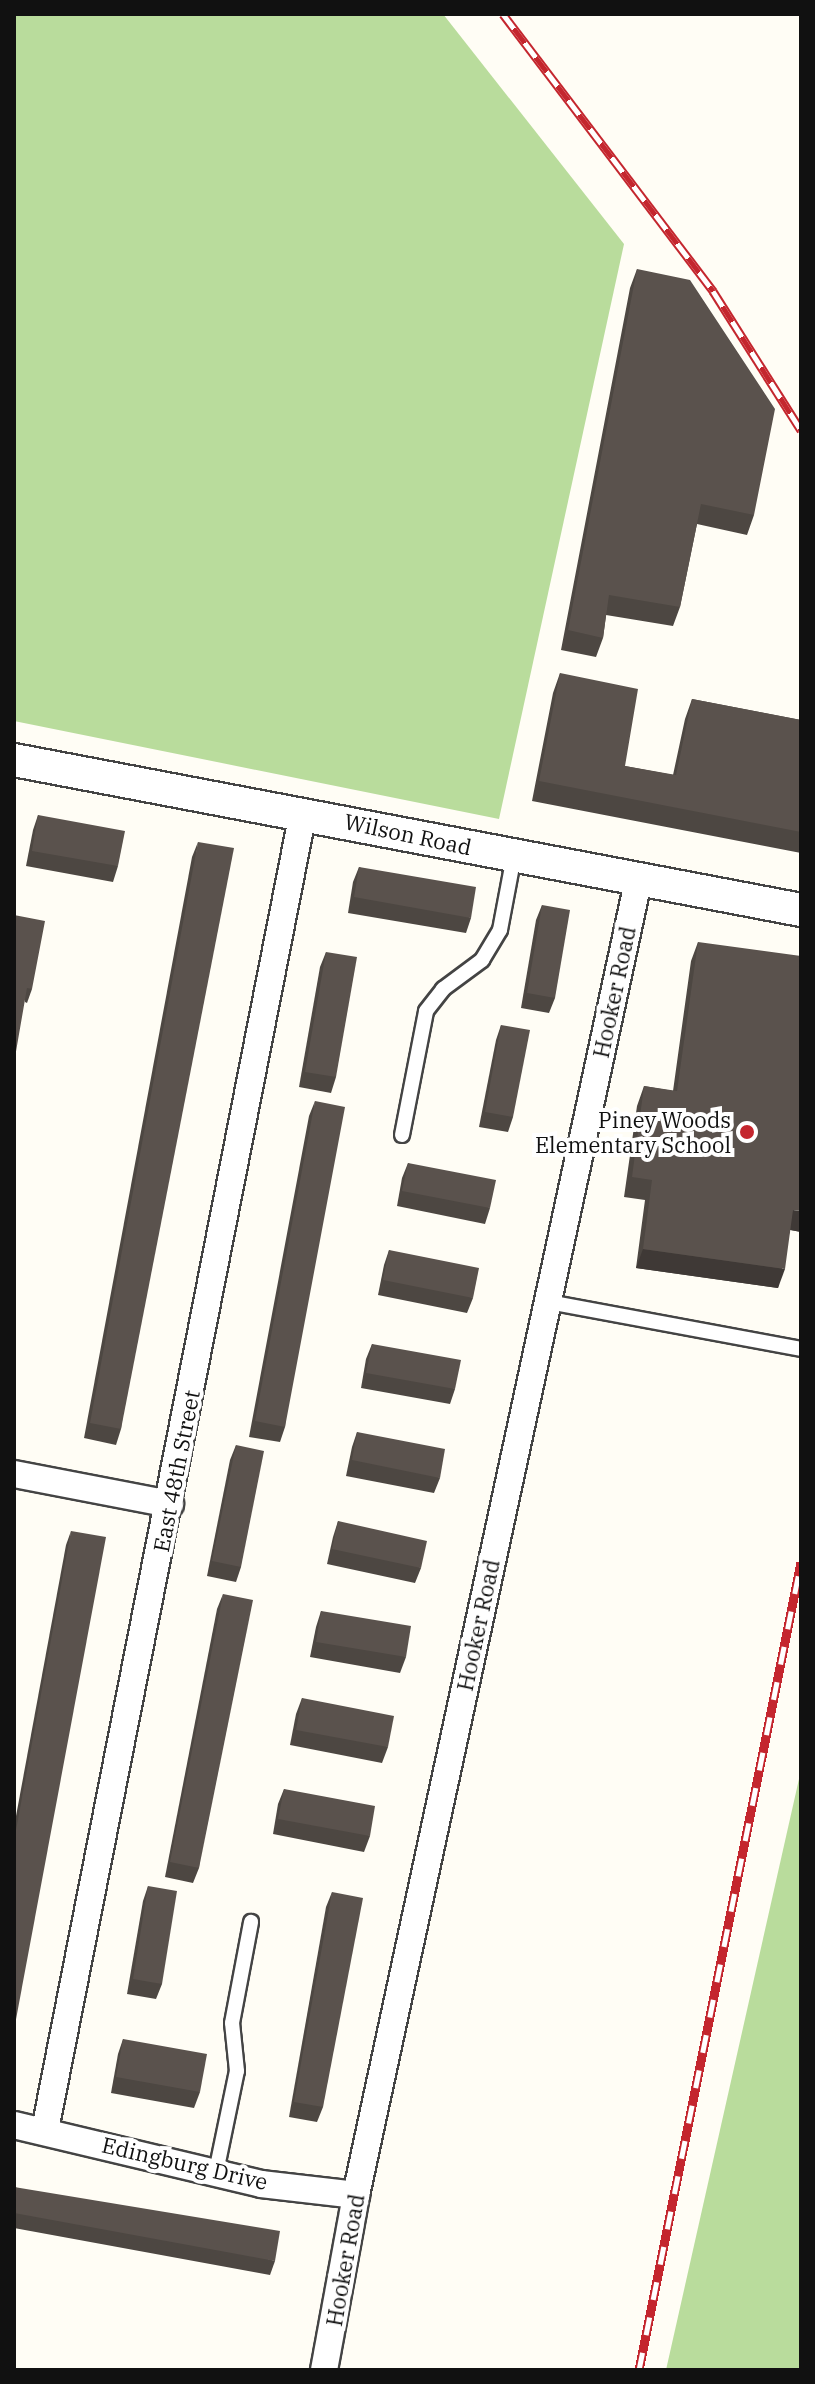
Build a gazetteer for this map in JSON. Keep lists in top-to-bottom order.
{
  "streets": {
    "street": [
      "Wilson Road",
      "Hooker Road",
      "East 48th Street",
      "Edingburg Drive"
    ]
  },
  "crossings": [
    ["Wilson Road", "Hooker Road"],
    ["Wilson Road", "East 48th Street"],
    ["Hooker Road", "Edingburg Drive"],
    ["East 48th Street", "Edingburg Drive"]
  ],
  "places": ["Piney Woods Elementary School"]
}
